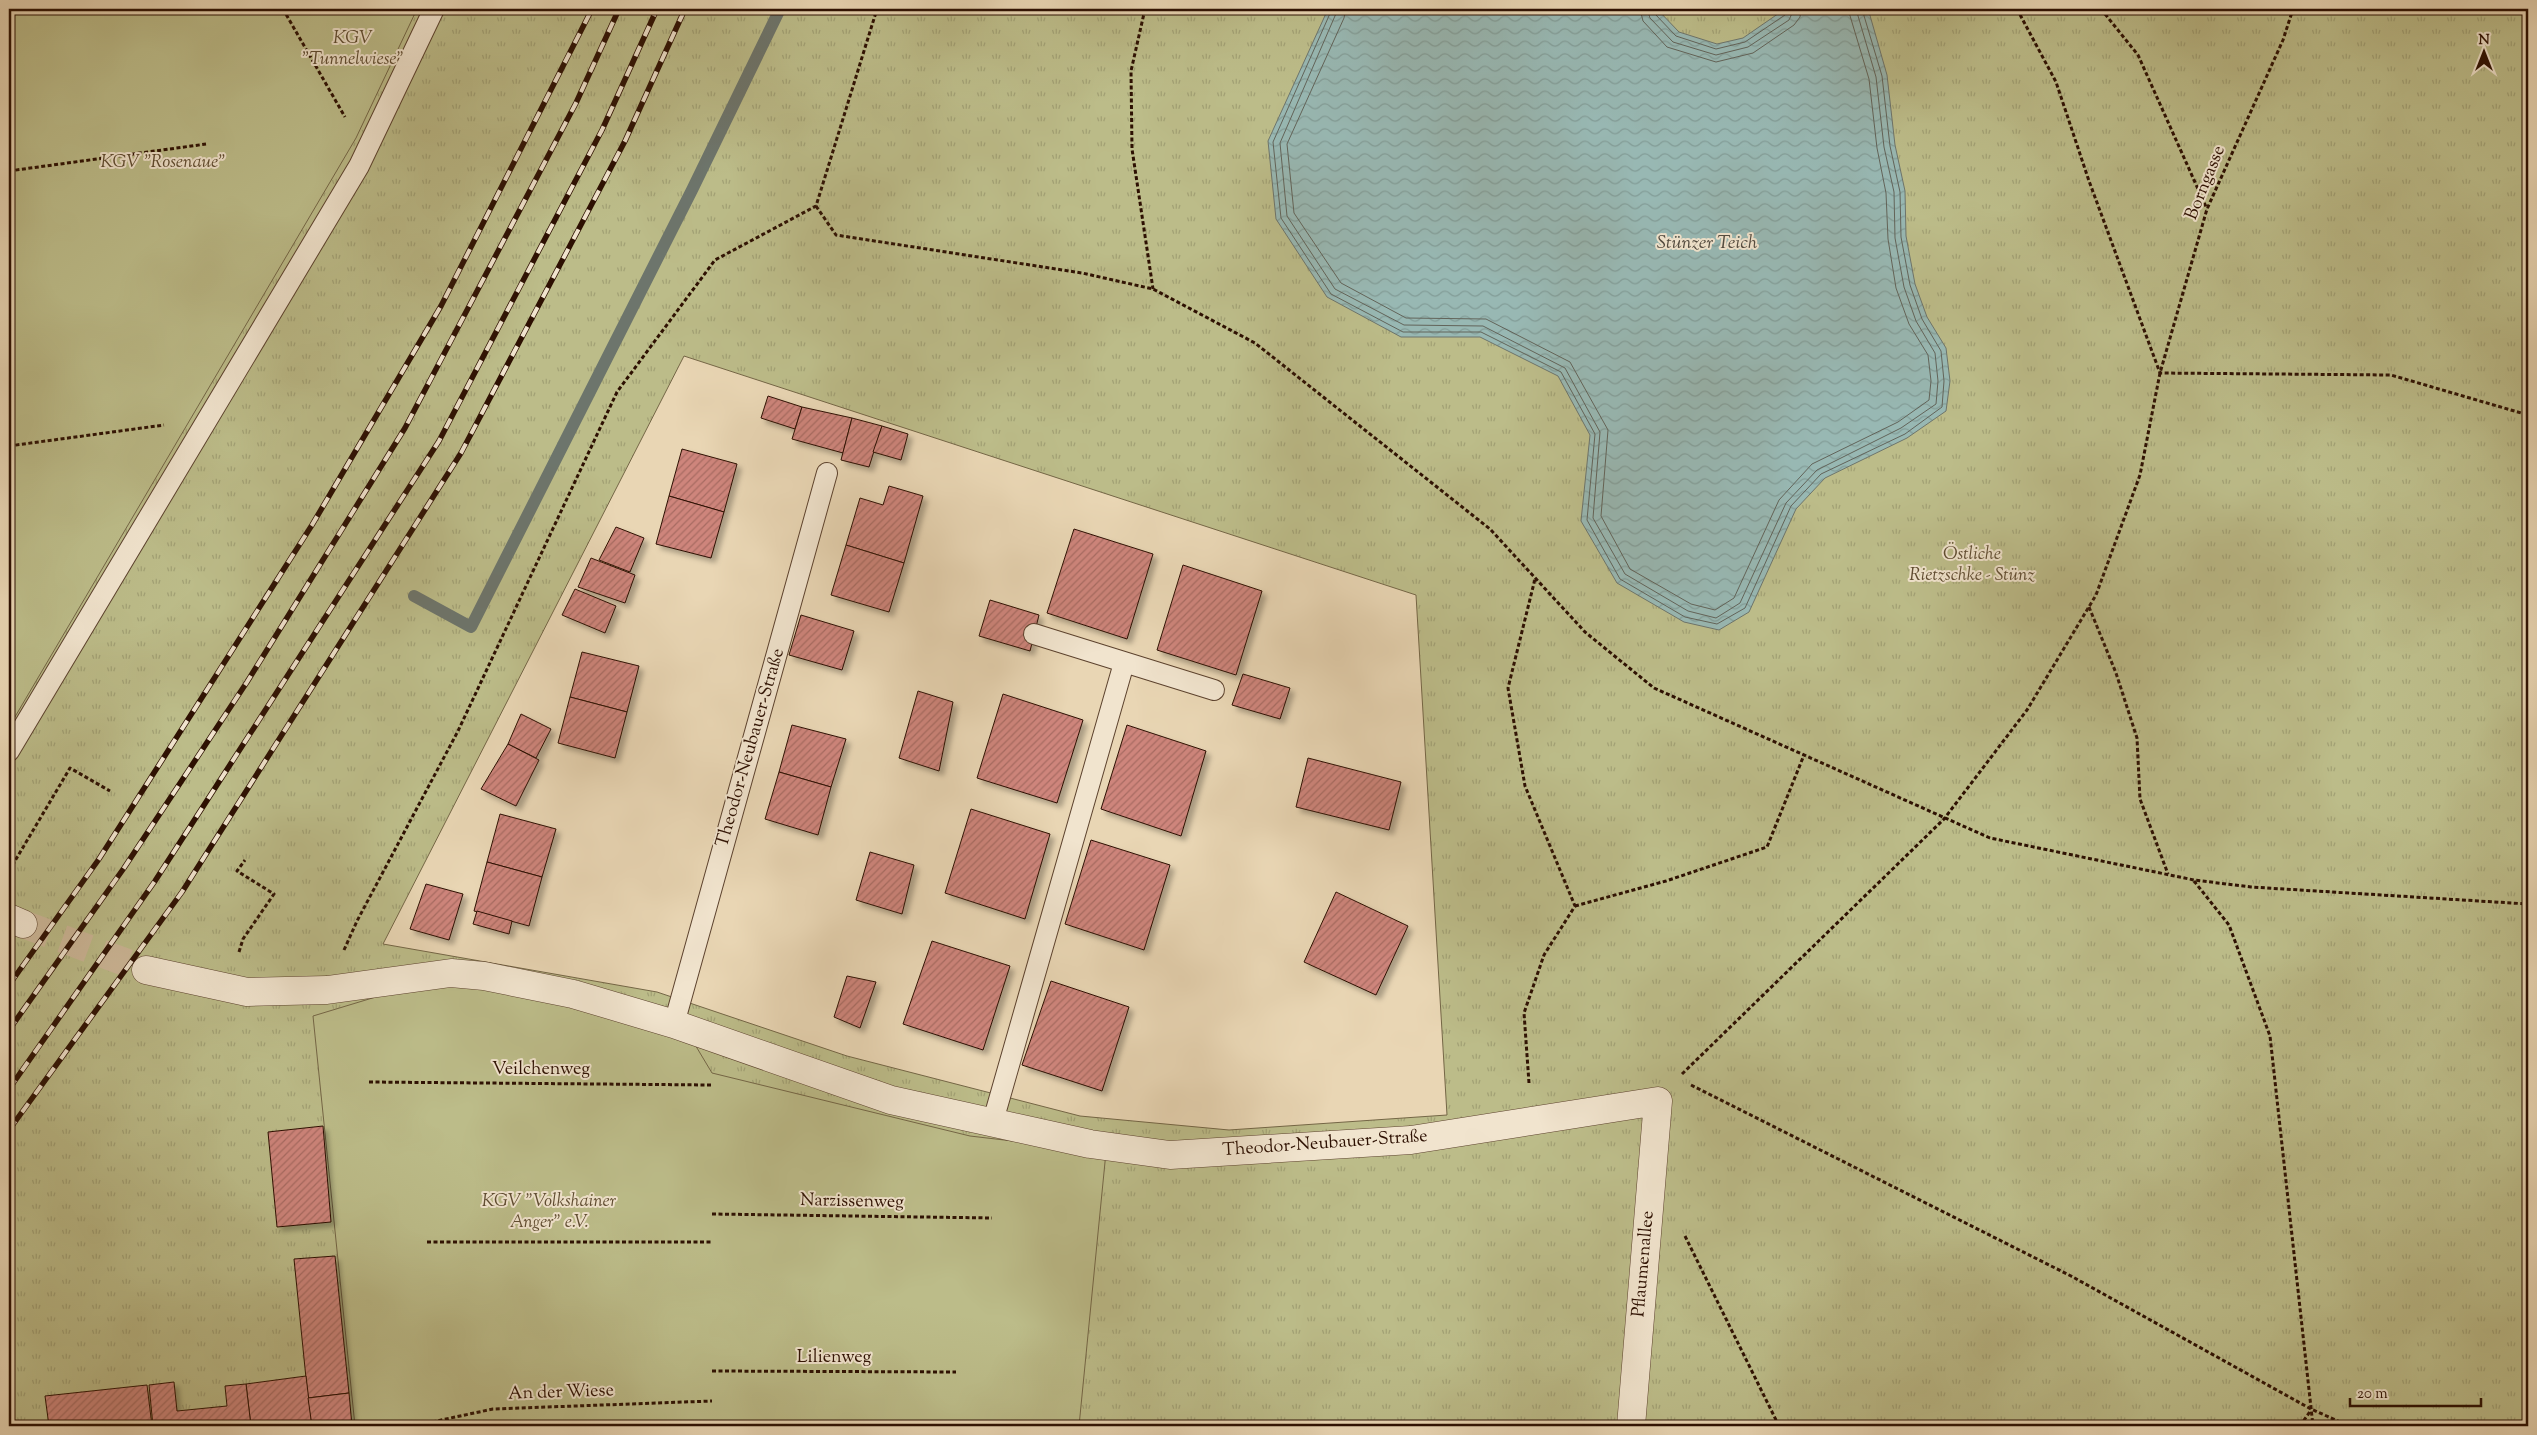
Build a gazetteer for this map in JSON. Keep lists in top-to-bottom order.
{
  "streets": {
    "street": ["Theodor-Neubauer-Straße", "Pflaumenallee"],
    "path": [
      "Borngasse",
      "Veilchenweg",
      "Narzissenweg",
      "Lilienweg",
      "An der Wiese"
    ]
  },
  "crossings": [
    ["Borngasse", "Theodor-Neubauer-Straße"],
    ["Borngasse", "Pflaumenallee"],
    ["Theodor-Neubauer-Straße", "Pflaumenallee"]
  ],
  "water": ["Stünzer Teich"],
  "parks": [
    "KGV \"Tunnelwiese\"",
    "KGV \"Rosenaue\"",
    "Östliche Rietzschke - Stünz",
    "KGV \"Volkshainer Anger\" e.V."
  ],
  "scale_bar": "20 m",
  "north": "top"
}
